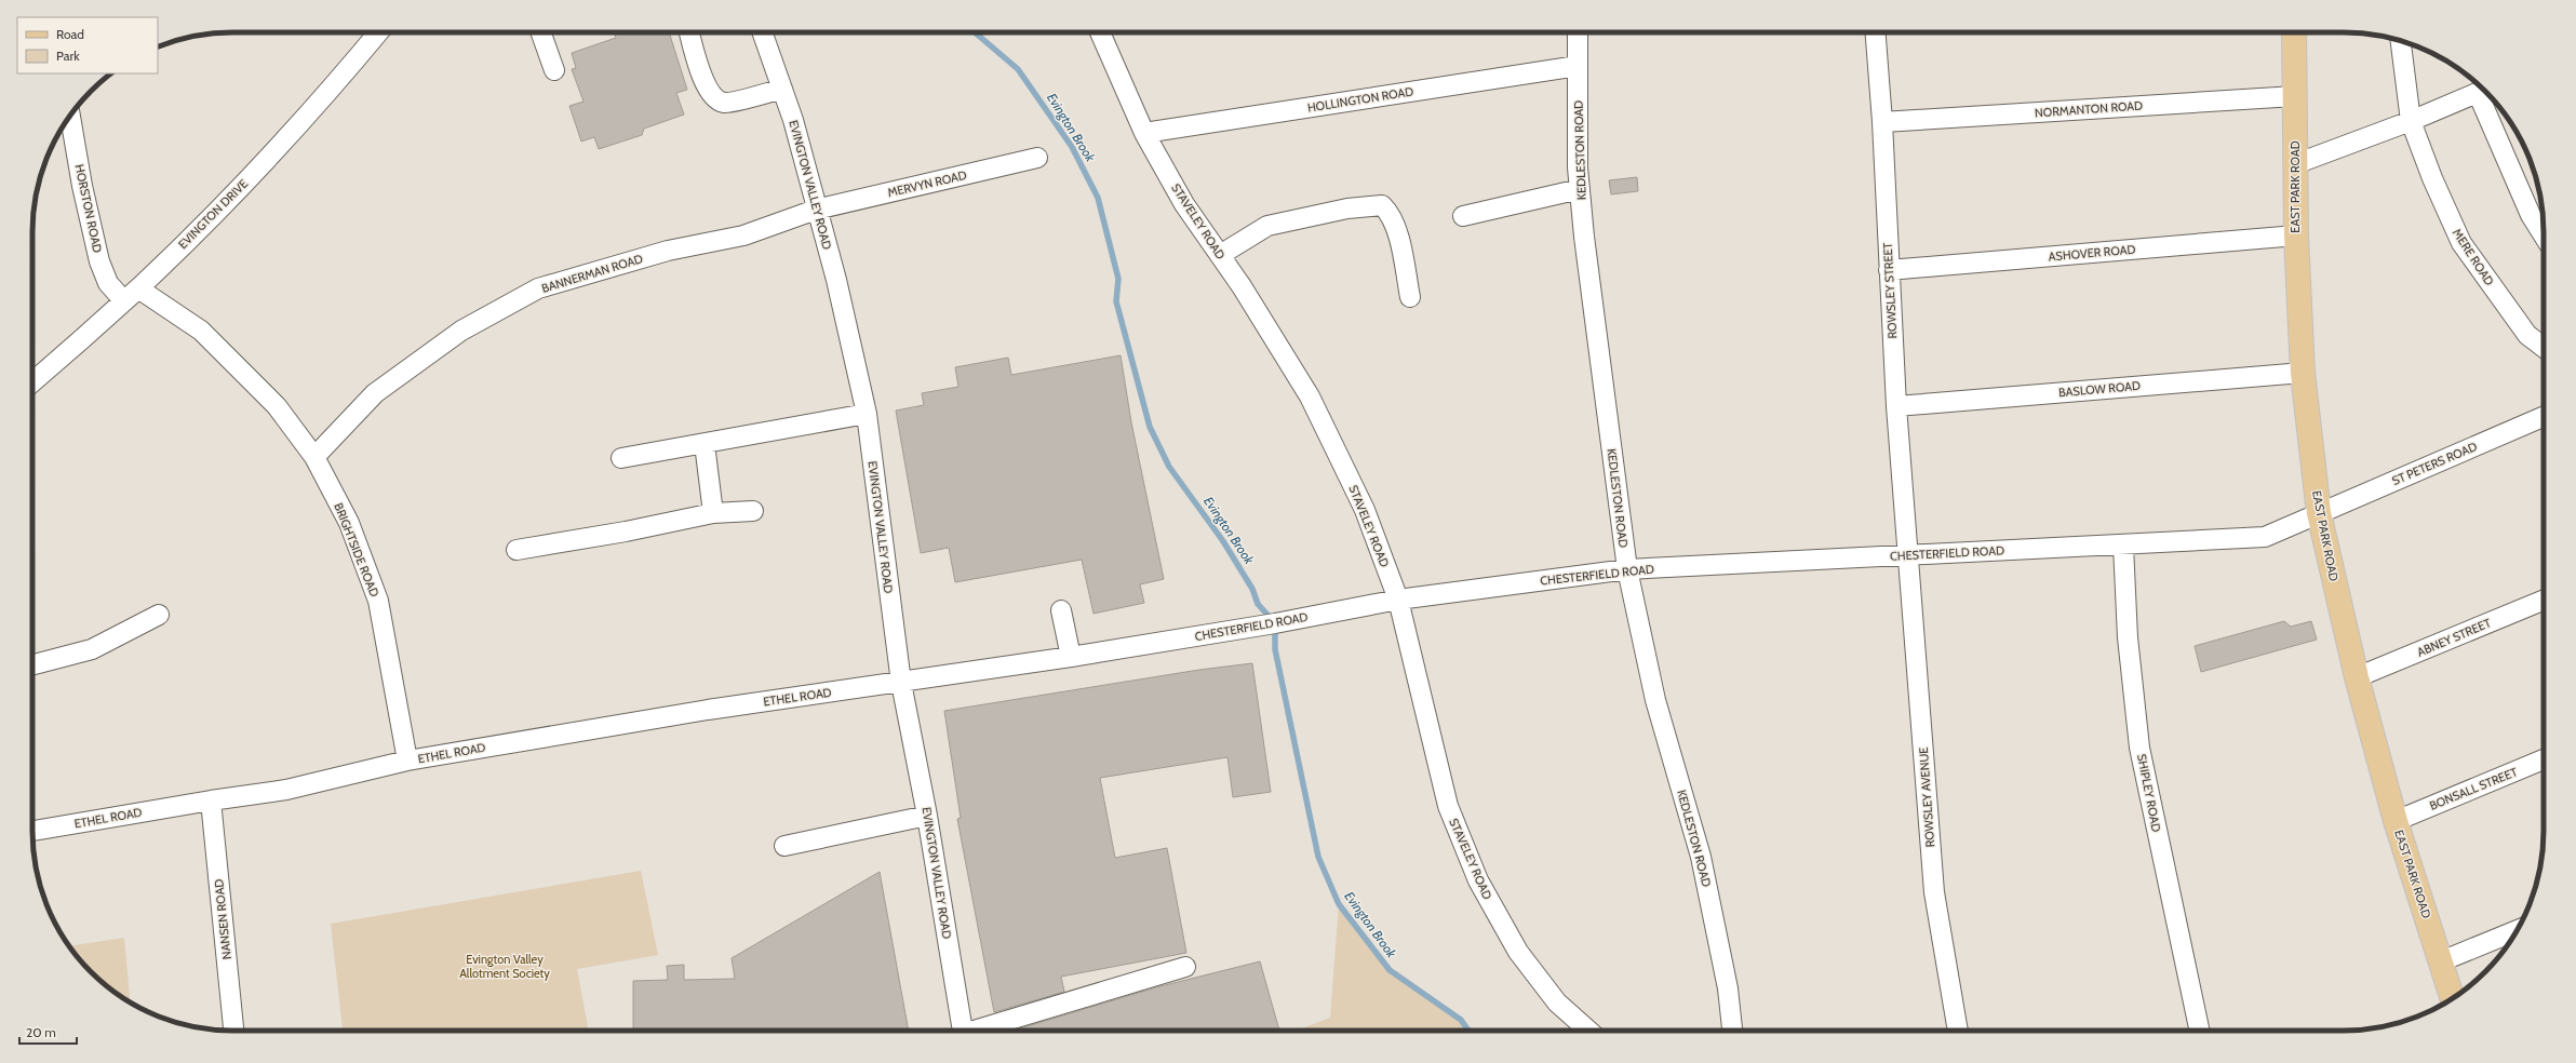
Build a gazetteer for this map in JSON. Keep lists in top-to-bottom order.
{
  "streets": {
    "main road": ["EAST PARK ROAD"],
    "street": [
      "HOLLINGTON ROAD",
      "NORMANTON ROAD",
      "KEDLESTON ROAD",
      "MERVYN ROAD",
      "EVINGTON VALLEY ROAD",
      "HORSTON ROAD",
      "EVINGTON DRIVE",
      "STAVELEY ROAD",
      "ASHOVER ROAD",
      "MERE ROAD",
      "BANNERMAN ROAD",
      "ROWSLEY STREET",
      "BASLOW ROAD",
      "ST PETERS ROAD",
      "BRIGHTSIDE ROAD",
      "CHESTERFIELD ROAD",
      "ABNEY STREET",
      "ETHEL ROAD",
      "BONSALL STREET",
      "SHIPLEY ROAD",
      "ROWSLEY AVENUE",
      "NANSEN ROAD"
    ]
  },
  "crossings": [
    ["HOLLINGTON ROAD", "KEDLESTON ROAD"],
    ["HOLLINGTON ROAD", "STAVELEY ROAD"],
    ["NORMANTON ROAD", "EAST PARK ROAD"],
    ["NORMANTON ROAD", "ROWSLEY STREET"],
    ["KEDLESTON ROAD", "CHESTERFIELD ROAD"],
    ["MERVYN ROAD", "EVINGTON VALLEY ROAD"],
    ["MERVYN ROAD", "BANNERMAN ROAD"],
    ["EVINGTON VALLEY ROAD", "BANNERMAN ROAD"],
    ["EVINGTON VALLEY ROAD", "CHESTERFIELD ROAD"],
    ["EAST PARK ROAD", "ASHOVER ROAD"],
    ["EAST PARK ROAD", "BASLOW ROAD"],
    ["EAST PARK ROAD", "ST PETERS ROAD"],
    ["EAST PARK ROAD", "CHESTERFIELD ROAD"],
    ["EAST PARK ROAD", "ABNEY STREET"],
    ["EAST PARK ROAD", "BONSALL STREET"],
    ["HORSTON ROAD", "EVINGTON DRIVE"],
    ["HORSTON ROAD", "BRIGHTSIDE ROAD"],
    ["EVINGTON DRIVE", "BRIGHTSIDE ROAD"],
    ["STAVELEY ROAD", "CHESTERFIELD ROAD"],
    ["ASHOVER ROAD", "ROWSLEY STREET"],
    ["BANNERMAN ROAD", "BRIGHTSIDE ROAD"],
    ["ROWSLEY STREET", "BASLOW ROAD"],
    ["ROWSLEY STREET", "CHESTERFIELD ROAD"],
    ["ROWSLEY STREET", "ROWSLEY AVENUE"],
    ["ST PETERS ROAD", "CHESTERFIELD ROAD"],
    ["BRIGHTSIDE ROAD", "ETHEL ROAD"],
    ["CHESTERFIELD ROAD", "ETHEL ROAD"],
    ["CHESTERFIELD ROAD", "SHIPLEY ROAD"],
    ["CHESTERFIELD ROAD", "ROWSLEY AVENUE"],
    ["ETHEL ROAD", "NANSEN ROAD"]
  ],
  "water": ["Evington Brook"],
  "parks": ["Evington Valley Allotment Society"],
  "legend": ["Road", "Park"],
  "scale_bar": "20 m"
}
